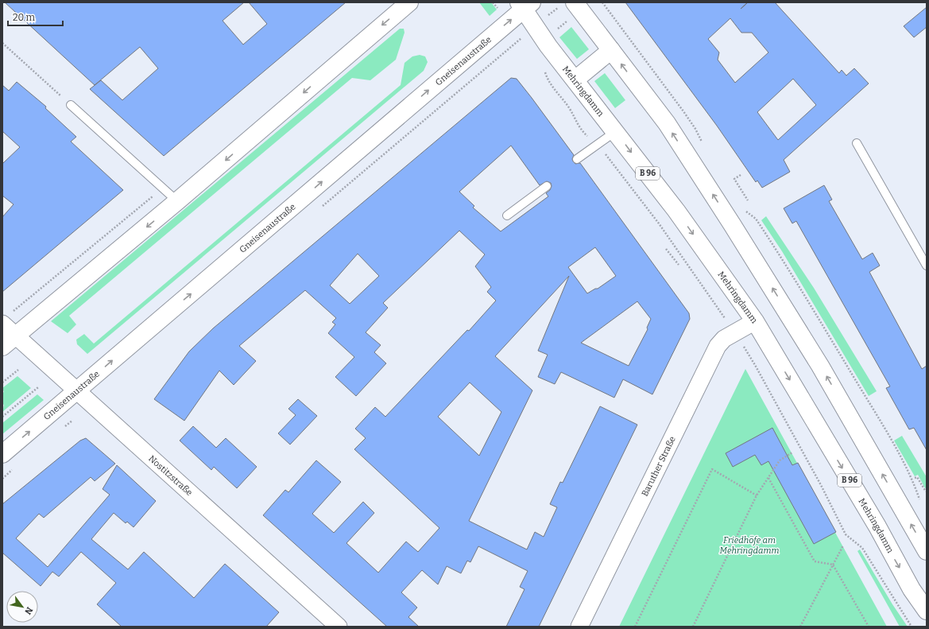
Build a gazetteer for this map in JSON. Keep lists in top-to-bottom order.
{
  "streets": {
    "main road": ["Gneisenaustraße", "Mehringdamm", "B 96"],
    "street": ["Baruther Straße", "Nostitzstraße"]
  },
  "crossings": [
    ["Gneisenaustraße", "Mehringdamm"],
    ["Gneisenaustraße", "Nostitzstraße"],
    ["Mehringdamm", "Baruther Straße"]
  ],
  "parks": ["Friedhöfe am Mehringdamm"],
  "scale_bar": "20 m",
  "north": "bottom right"
}
